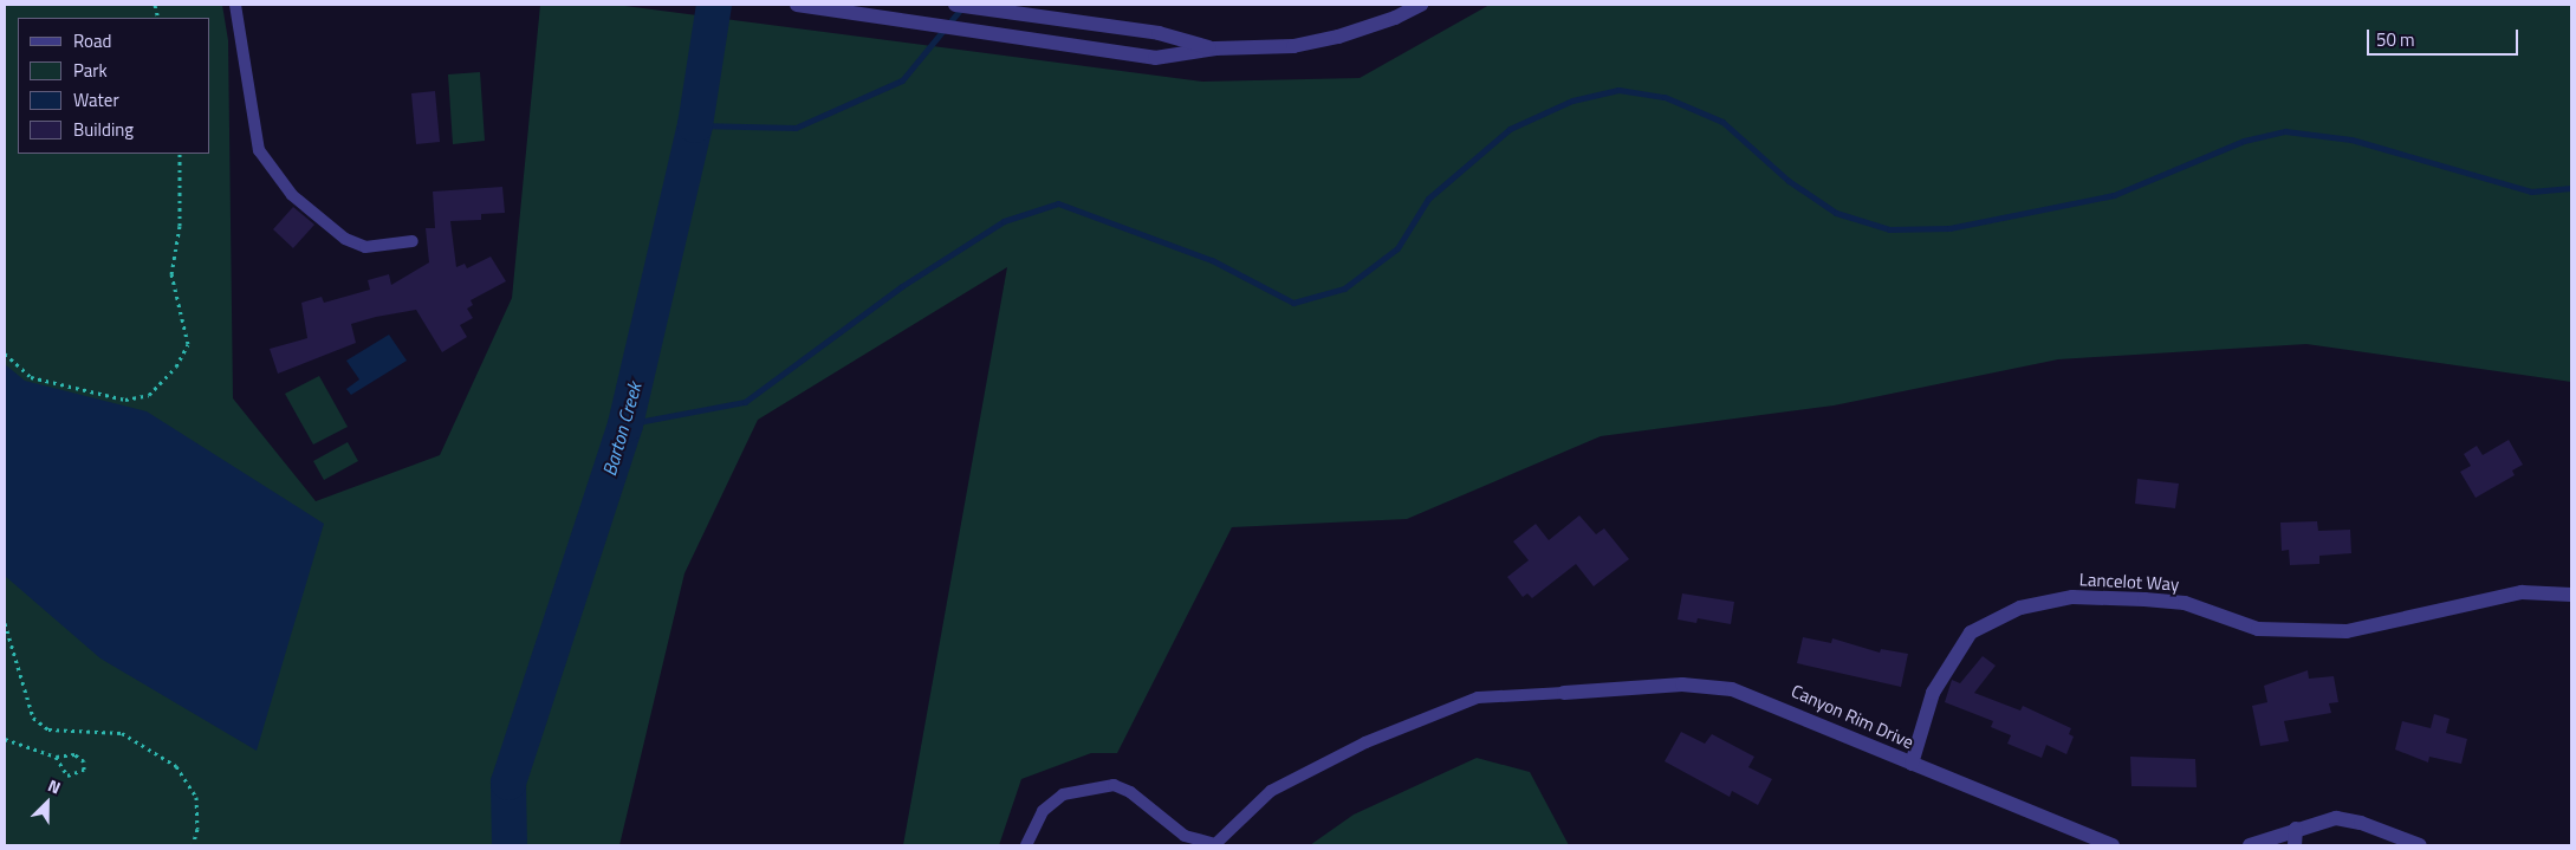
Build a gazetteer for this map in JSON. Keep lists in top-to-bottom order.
{
  "streets": {
    "street": ["Lancelot Way", "Canyon Rim Drive"]
  },
  "crossings": [
    ["Lancelot Way", "Canyon Rim Drive"]
  ],
  "water": ["Barton Creek"],
  "legend": [
    "Road",
    "Park",
    "Water",
    "Building"
  ],
  "scale_bar": "50 m",
  "north": "top right"
}
